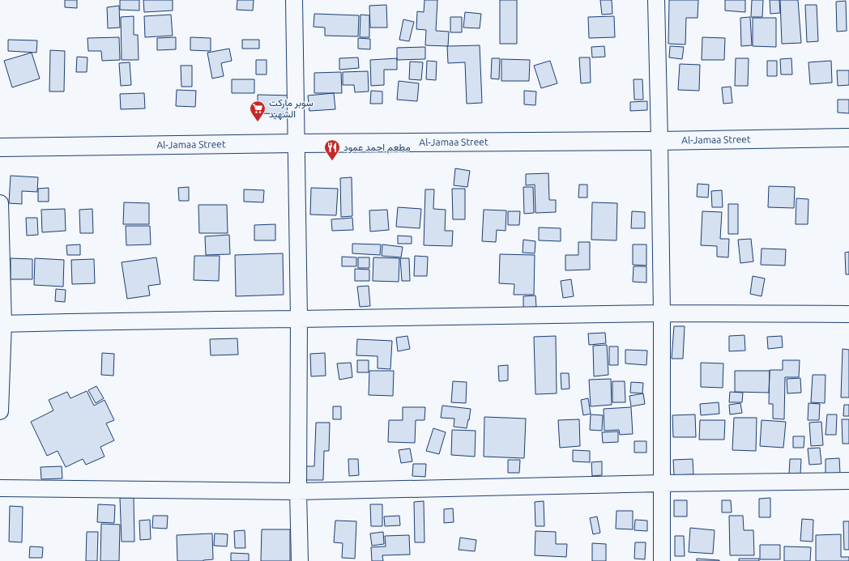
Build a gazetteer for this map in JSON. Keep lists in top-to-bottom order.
{
  "streets": {
    "street": ["Al-Jamaa Street"]
  },
  "places": {
    "supermarket": ["سوبر ماركت الشهيد"],
    "restaurant": ["مطعم احمد عمود"]
  }
}
